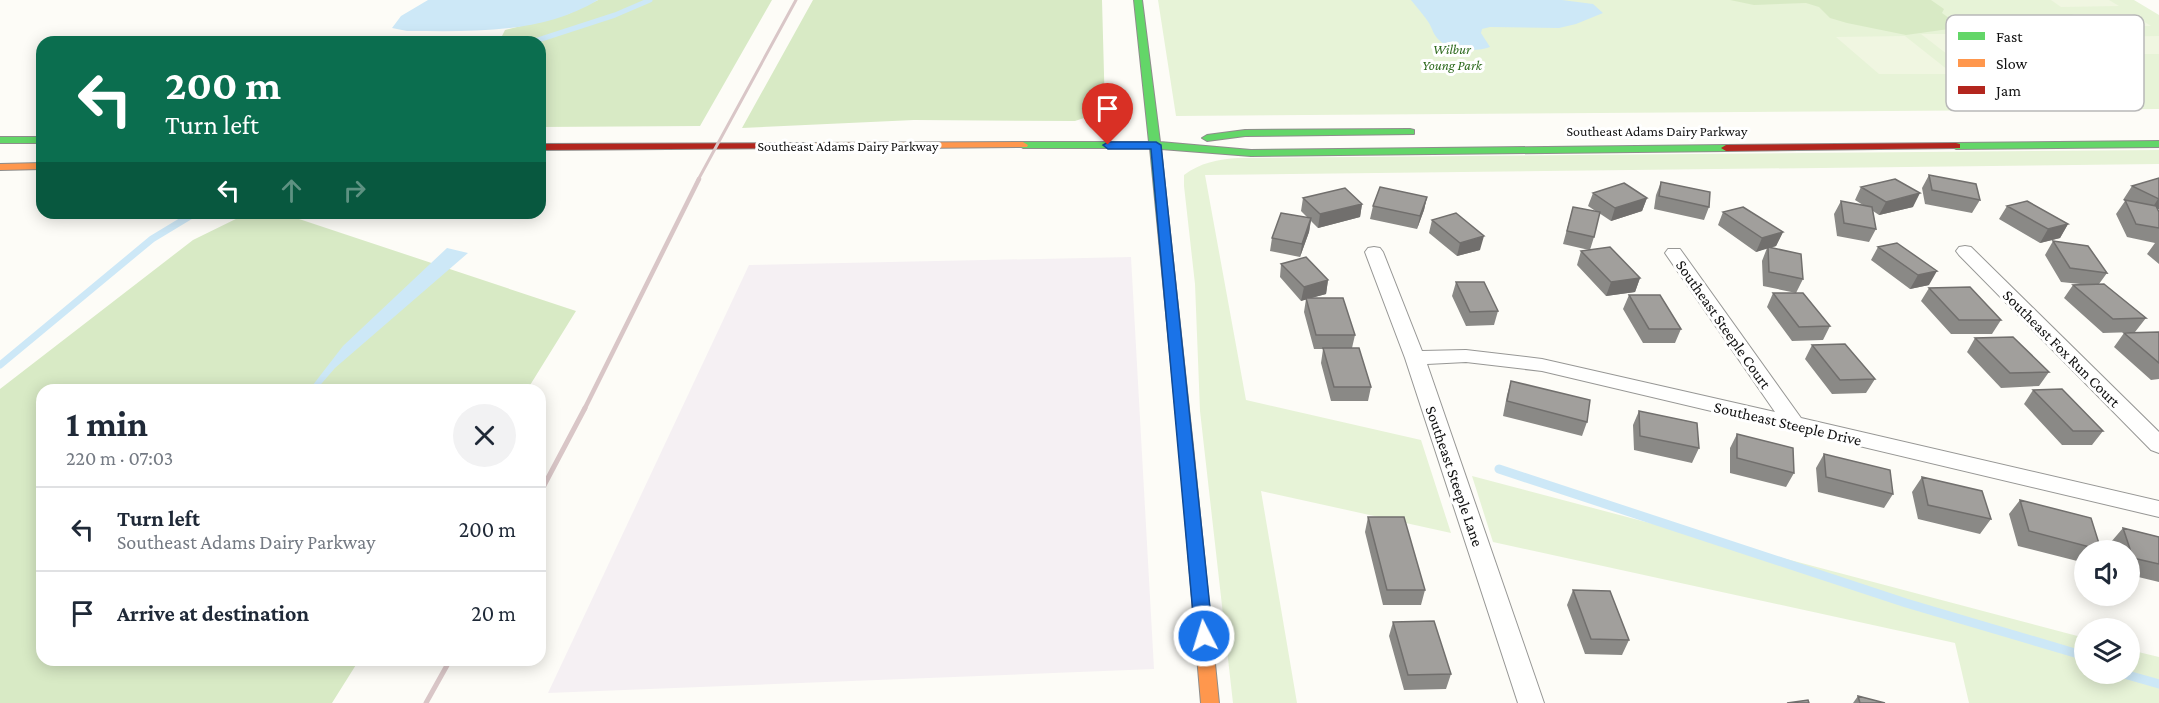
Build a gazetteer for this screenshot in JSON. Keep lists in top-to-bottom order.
{
  "streets": {
    "main road": ["Southeast Adams Dairy Parkway"],
    "street": [
      "Southeast Steeple Court",
      "Southeast Fox Run Court",
      "Southeast Steeple Drive",
      "Southeast Steeple Lane"
    ]
  },
  "crossings": [
    ["Southeast Steeple Court", "Southeast Steeple Drive"],
    ["Southeast Steeple Drive", "Southeast Steeple Lane"]
  ],
  "parks": ["Wilbur Young Park"],
  "legend": ["Fast", "Slow", "Jam"],
  "page": {
    "turn": ["200 m", "Turn left"],
    "heading": ["1 min", "220 m · 07:03"],
    "list": [
      {
        "name": "Turn left",
        "note": "Southeast Adams Dairy Parkway",
        "value": "200 m"
      },
      {
        "name": "Arrive at destination",
        "value": "20 m"
      }
    ]
  }
}
